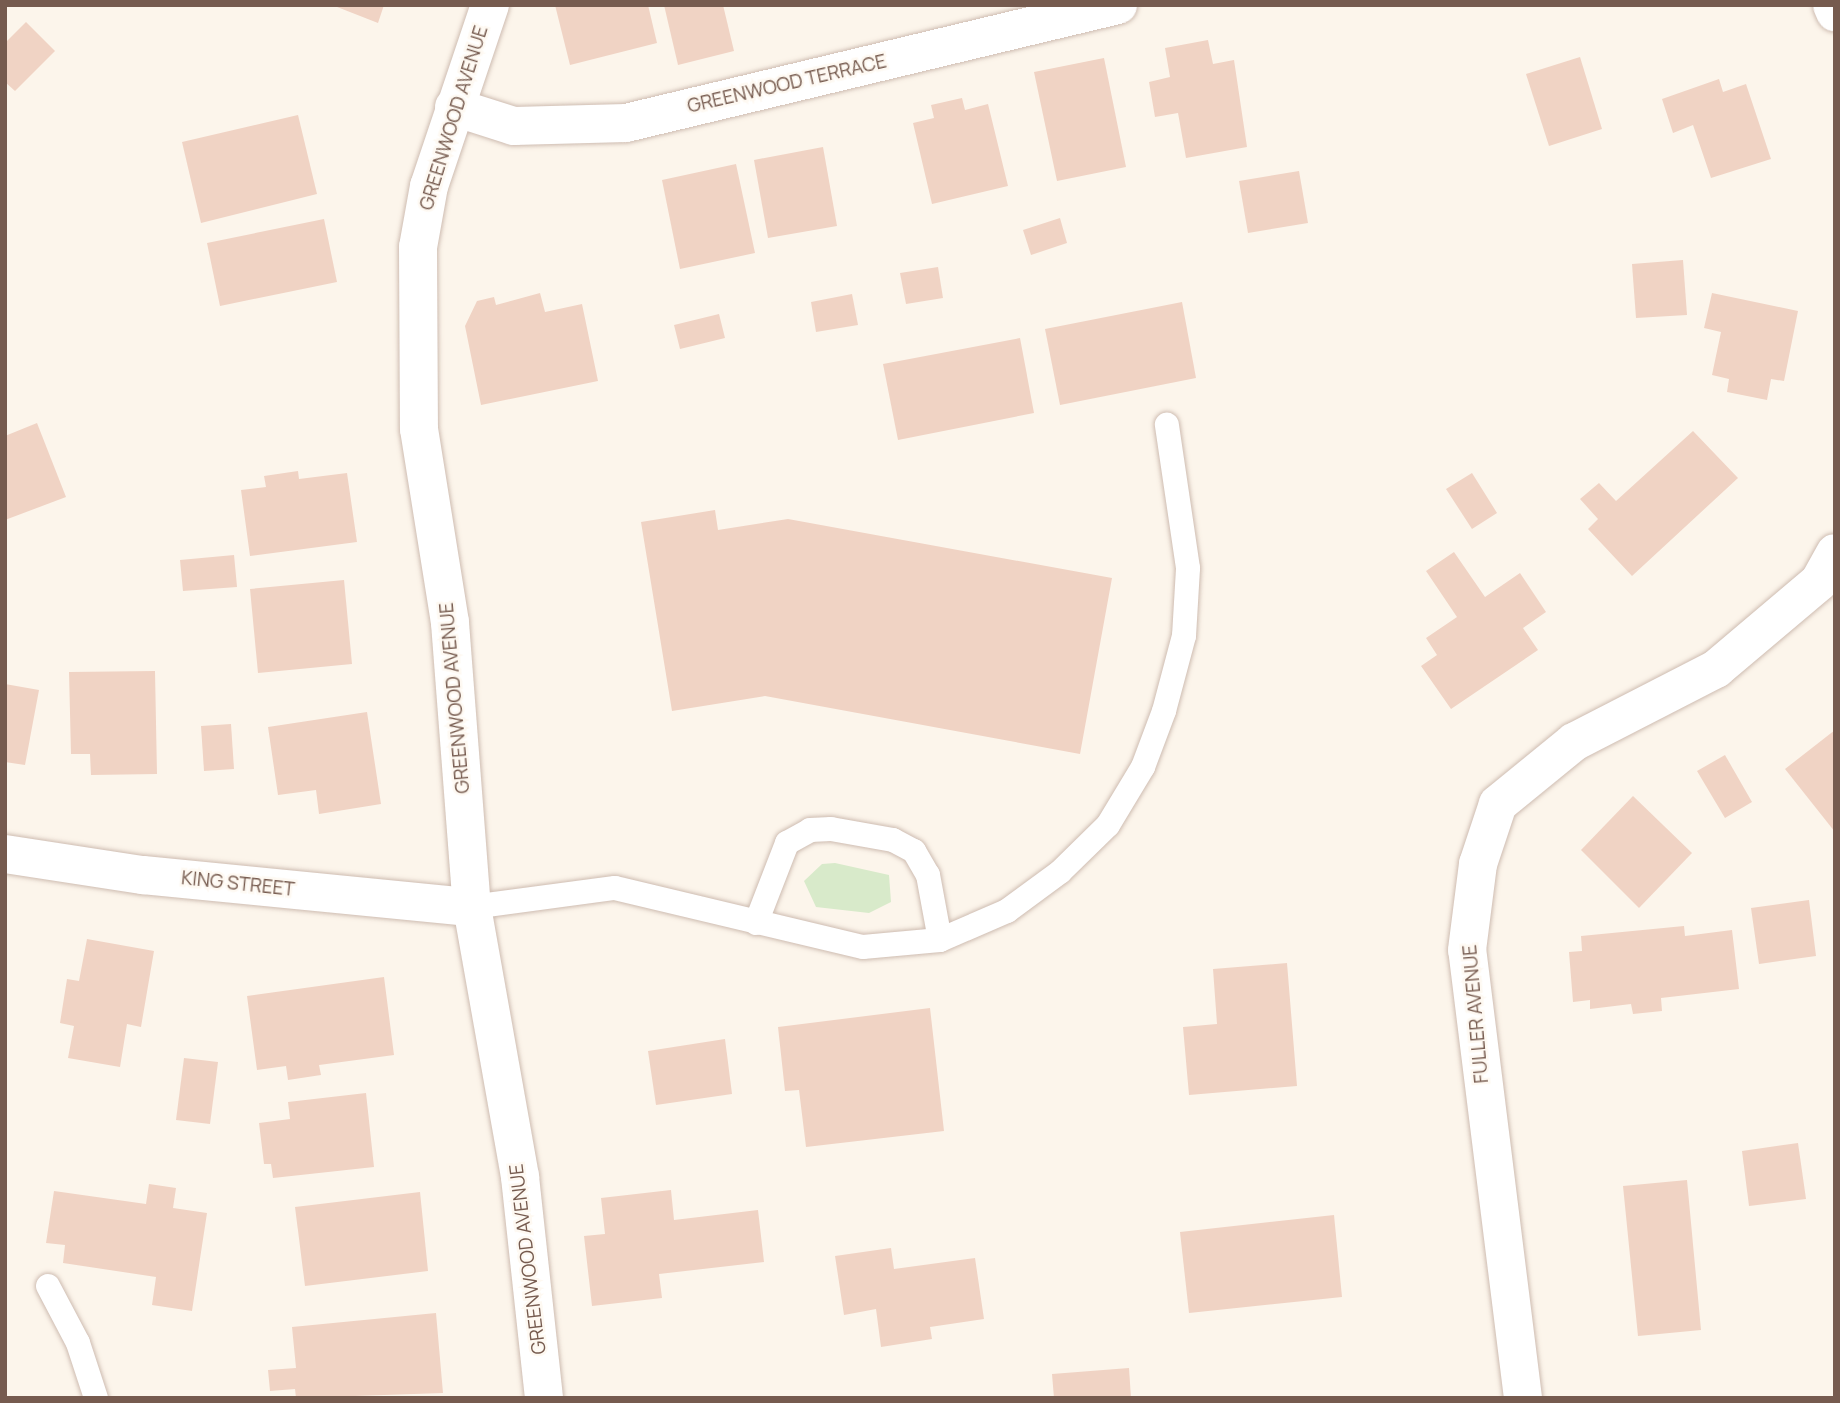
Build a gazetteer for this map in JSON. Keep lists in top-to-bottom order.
{
  "streets": {
    "street": [
      "GREENWOOD TERRACE",
      "GREENWOOD AVENUE",
      "KING STREET",
      "FULLER AVENUE"
    ]
  },
  "crossings": [
    ["GREENWOOD TERRACE", "GREENWOOD AVENUE"],
    ["GREENWOOD AVENUE", "KING STREET"]
  ]
}
